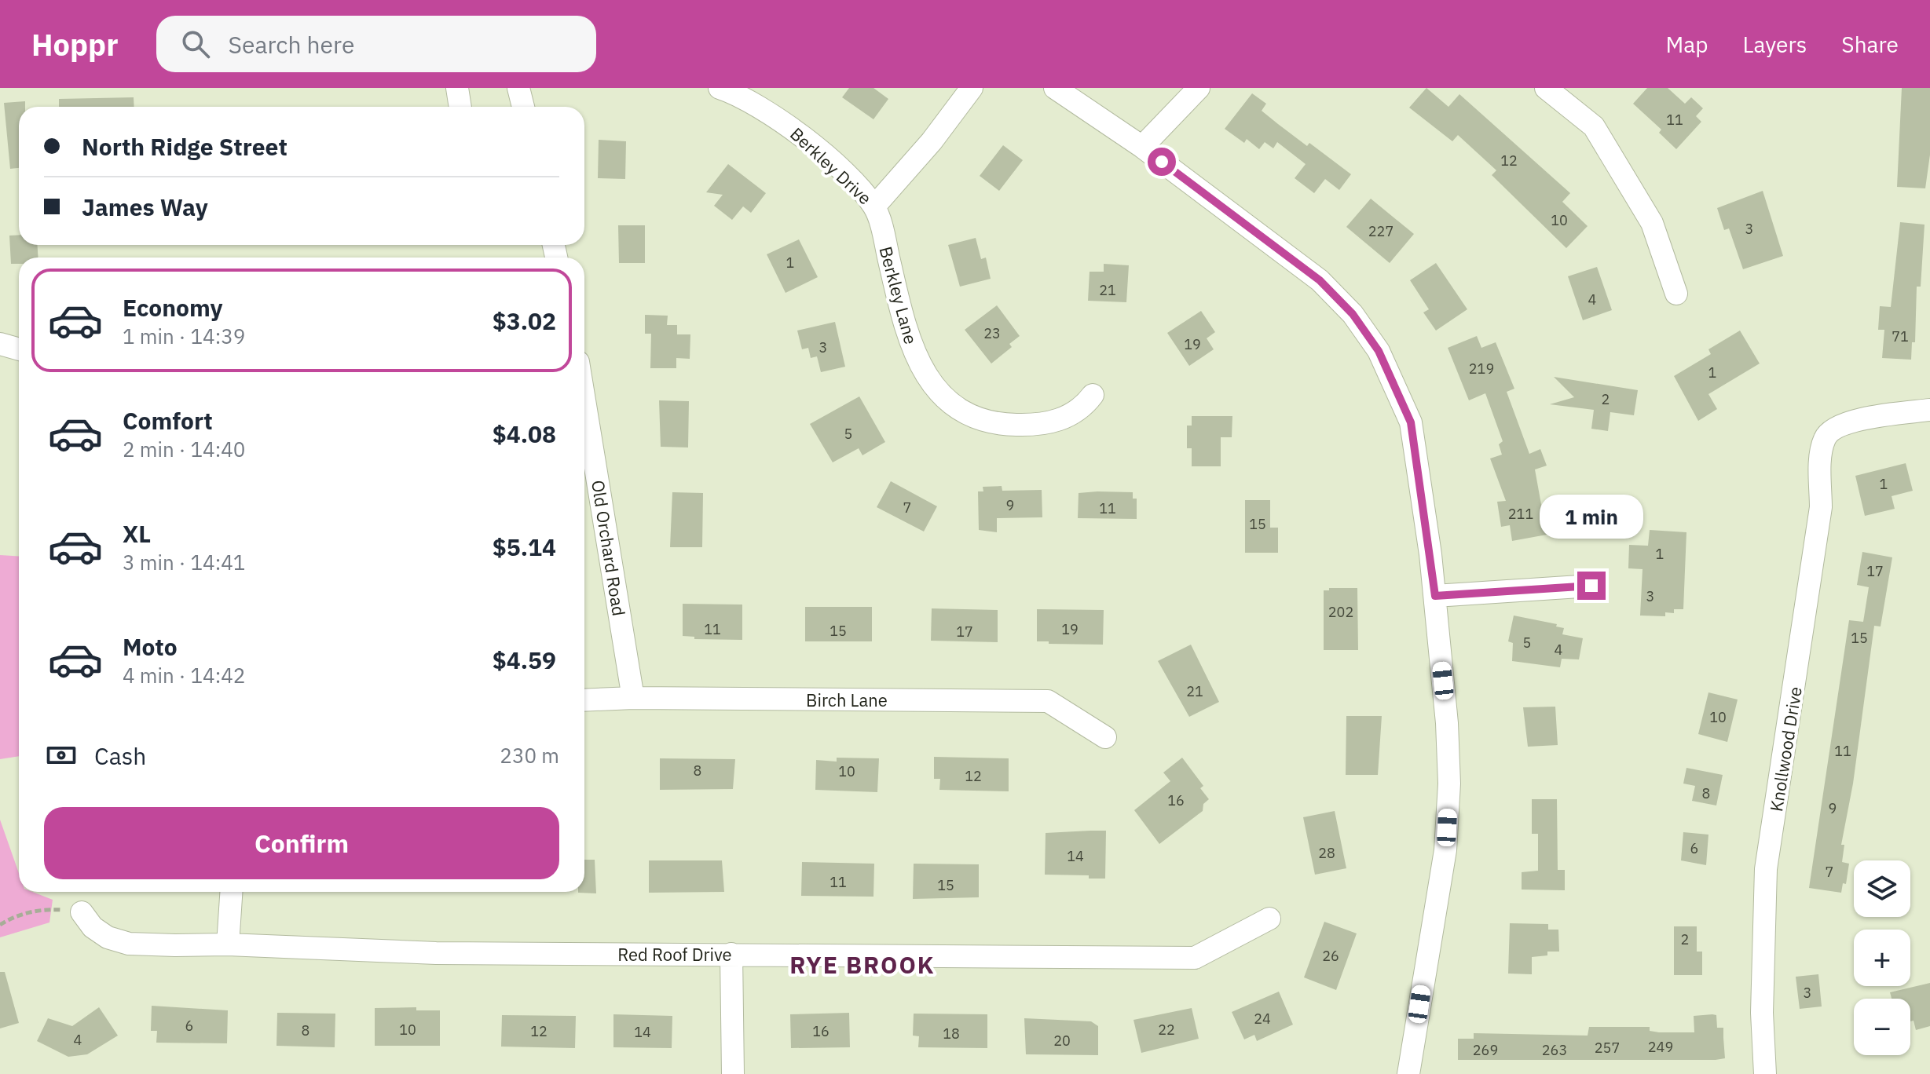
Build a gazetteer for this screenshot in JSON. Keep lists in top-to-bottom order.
{
  "streets": {
    "street": [
      "Berkley Drive",
      "Berkley Lane",
      "Old Orchard Road",
      "Birch Lane",
      "Knollwood Drive",
      "Red Roof Drive"
    ]
  },
  "crossings": [
    ["Berkley Drive", "Berkley Lane"],
    ["Old Orchard Road", "Birch Lane"]
  ],
  "districts": ["RYE BROOK"],
  "house_numbers": [
    "11",
    "12",
    "10",
    "3",
    "227",
    "1",
    "21",
    "4",
    "23",
    "71",
    "19",
    "3",
    "219",
    "1",
    "2",
    "5",
    "1",
    "9",
    "7",
    "11",
    "211",
    "15",
    "1",
    "17",
    "3",
    "202",
    "11",
    "19",
    "15",
    "17",
    "15",
    "5",
    "4",
    "21",
    "10",
    "11",
    "8",
    "10",
    "12",
    "8",
    "16",
    "9",
    "6",
    "28",
    "14",
    "7",
    "11",
    "15",
    "2",
    "26",
    "3",
    "24",
    "6",
    "10",
    "22",
    "8",
    "12",
    "16",
    "14",
    "18",
    "4",
    "20",
    "249",
    "257",
    "269",
    "263"
  ],
  "page": {
    "header": "Hoppr",
    "search": "Search here",
    "nav": ["Map", "Layers", "Share"],
    "banner": ["North Ridge Street", "James Way"],
    "list": [
      {
        "name": "Economy",
        "note": "1 min · 14:39",
        "value": "$3.02"
      },
      {
        "name": "Comfort",
        "note": "2 min · 14:40",
        "value": "$4.08"
      },
      {
        "name": "XL",
        "note": "3 min · 14:41",
        "value": "$5.14"
      },
      {
        "name": "Moto",
        "note": "4 min · 14:42",
        "value": "$4.59"
      }
    ],
    "bubble": "1 min",
    "pay": ["Cash", "230 m"],
    "buttons": "Confirm",
    "map_buttons": ["+", "−"]
  }
}
